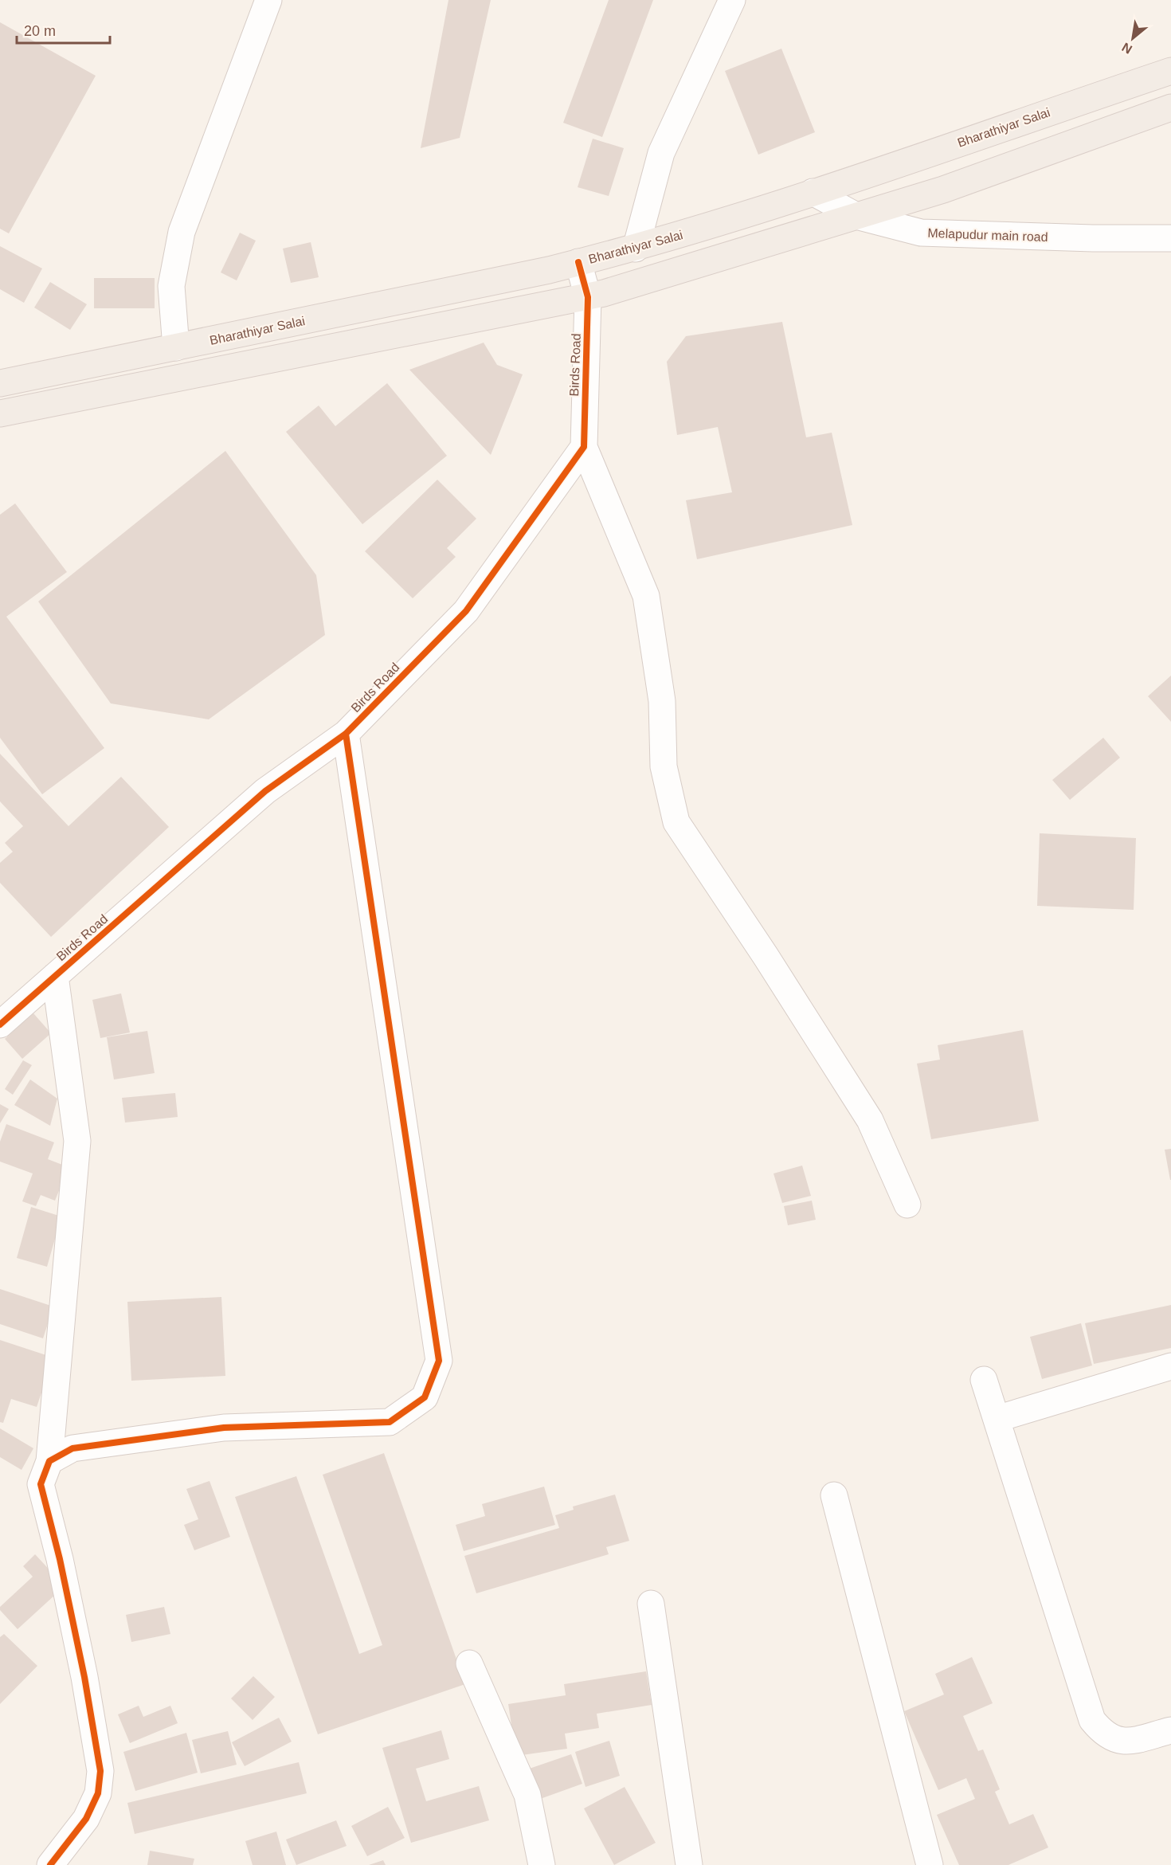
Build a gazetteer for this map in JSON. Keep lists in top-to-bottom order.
{
  "streets": {
    "main road": ["Bharathiyar Salai"],
    "street": ["Melapudur main road", "Birds Road"]
  },
  "crossings": [
    ["Bharathiyar Salai", "Melapudur main road"],
    ["Bharathiyar Salai", "Birds Road"]
  ],
  "scale_bar": "20 m",
  "north": "bottom left"
}
